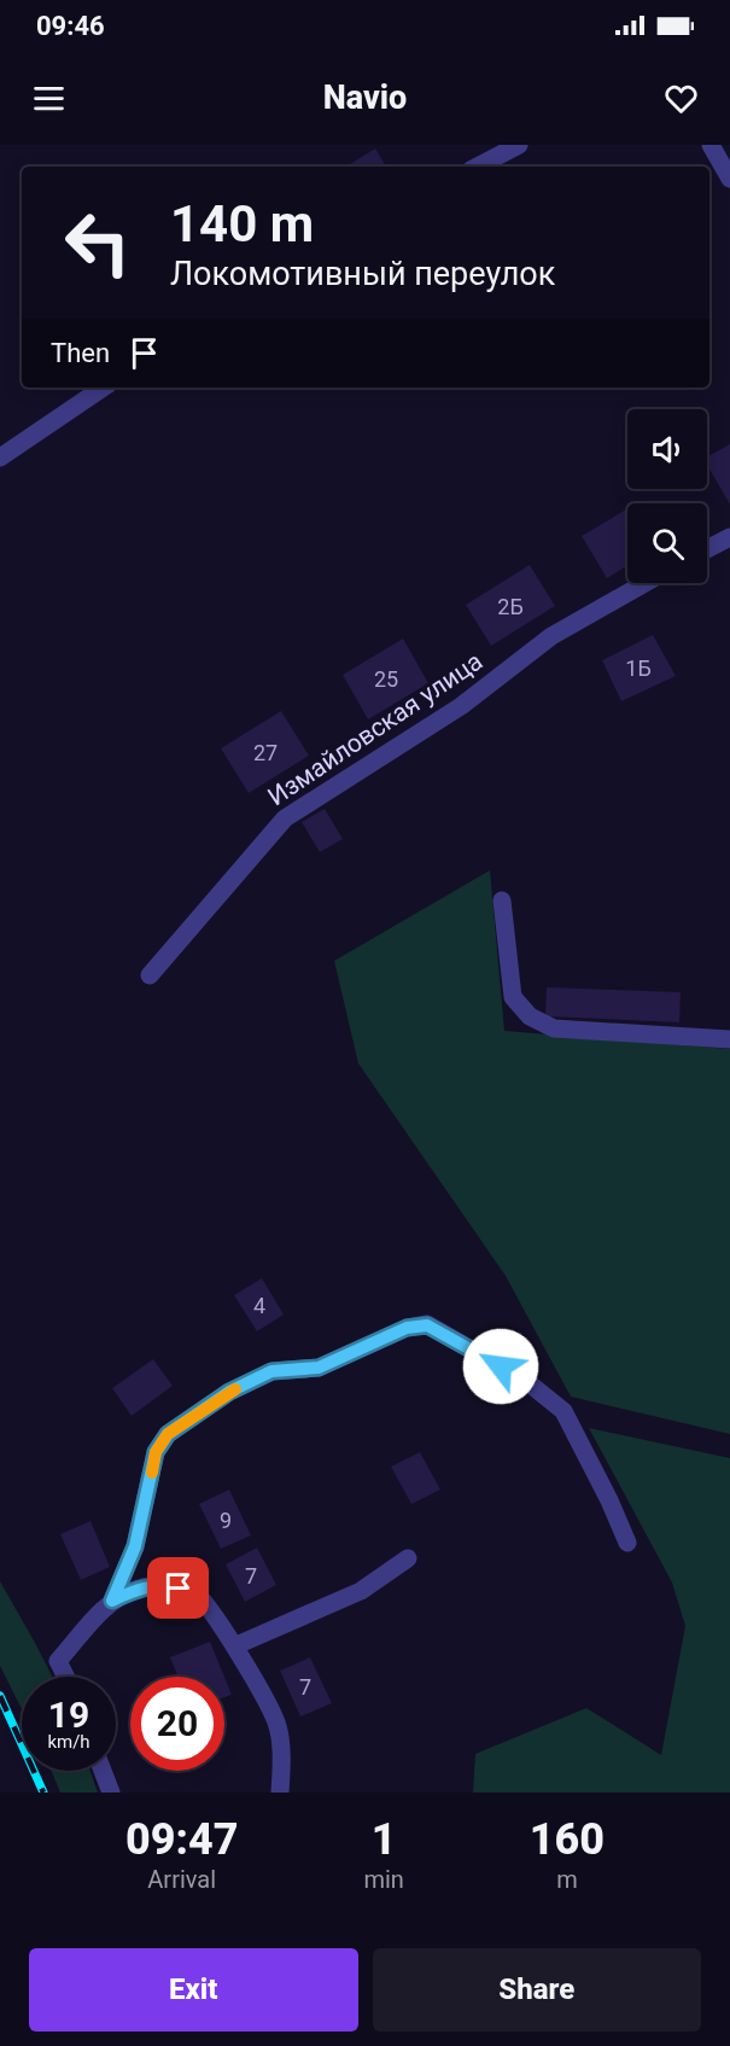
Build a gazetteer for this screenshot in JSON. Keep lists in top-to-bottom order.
{
  "streets": {
    "street": ["Измайловская улица"]
  },
  "house_numbers": [
    "2Б",
    "1Б",
    "25",
    "27",
    "4",
    "9",
    "7",
    "7"
  ],
  "page": {
    "status": "09:46",
    "header": "Navio",
    "turn": ["140 m", "Локомотивный переулок"],
    "then": "Then",
    "speed": "19 km/h",
    "limit": "20",
    "eta": [
      "09:47",
      "Arrival",
      "1",
      "min",
      "160",
      "m"
    ],
    "buttons": ["Exit", "Share"]
  }
}
